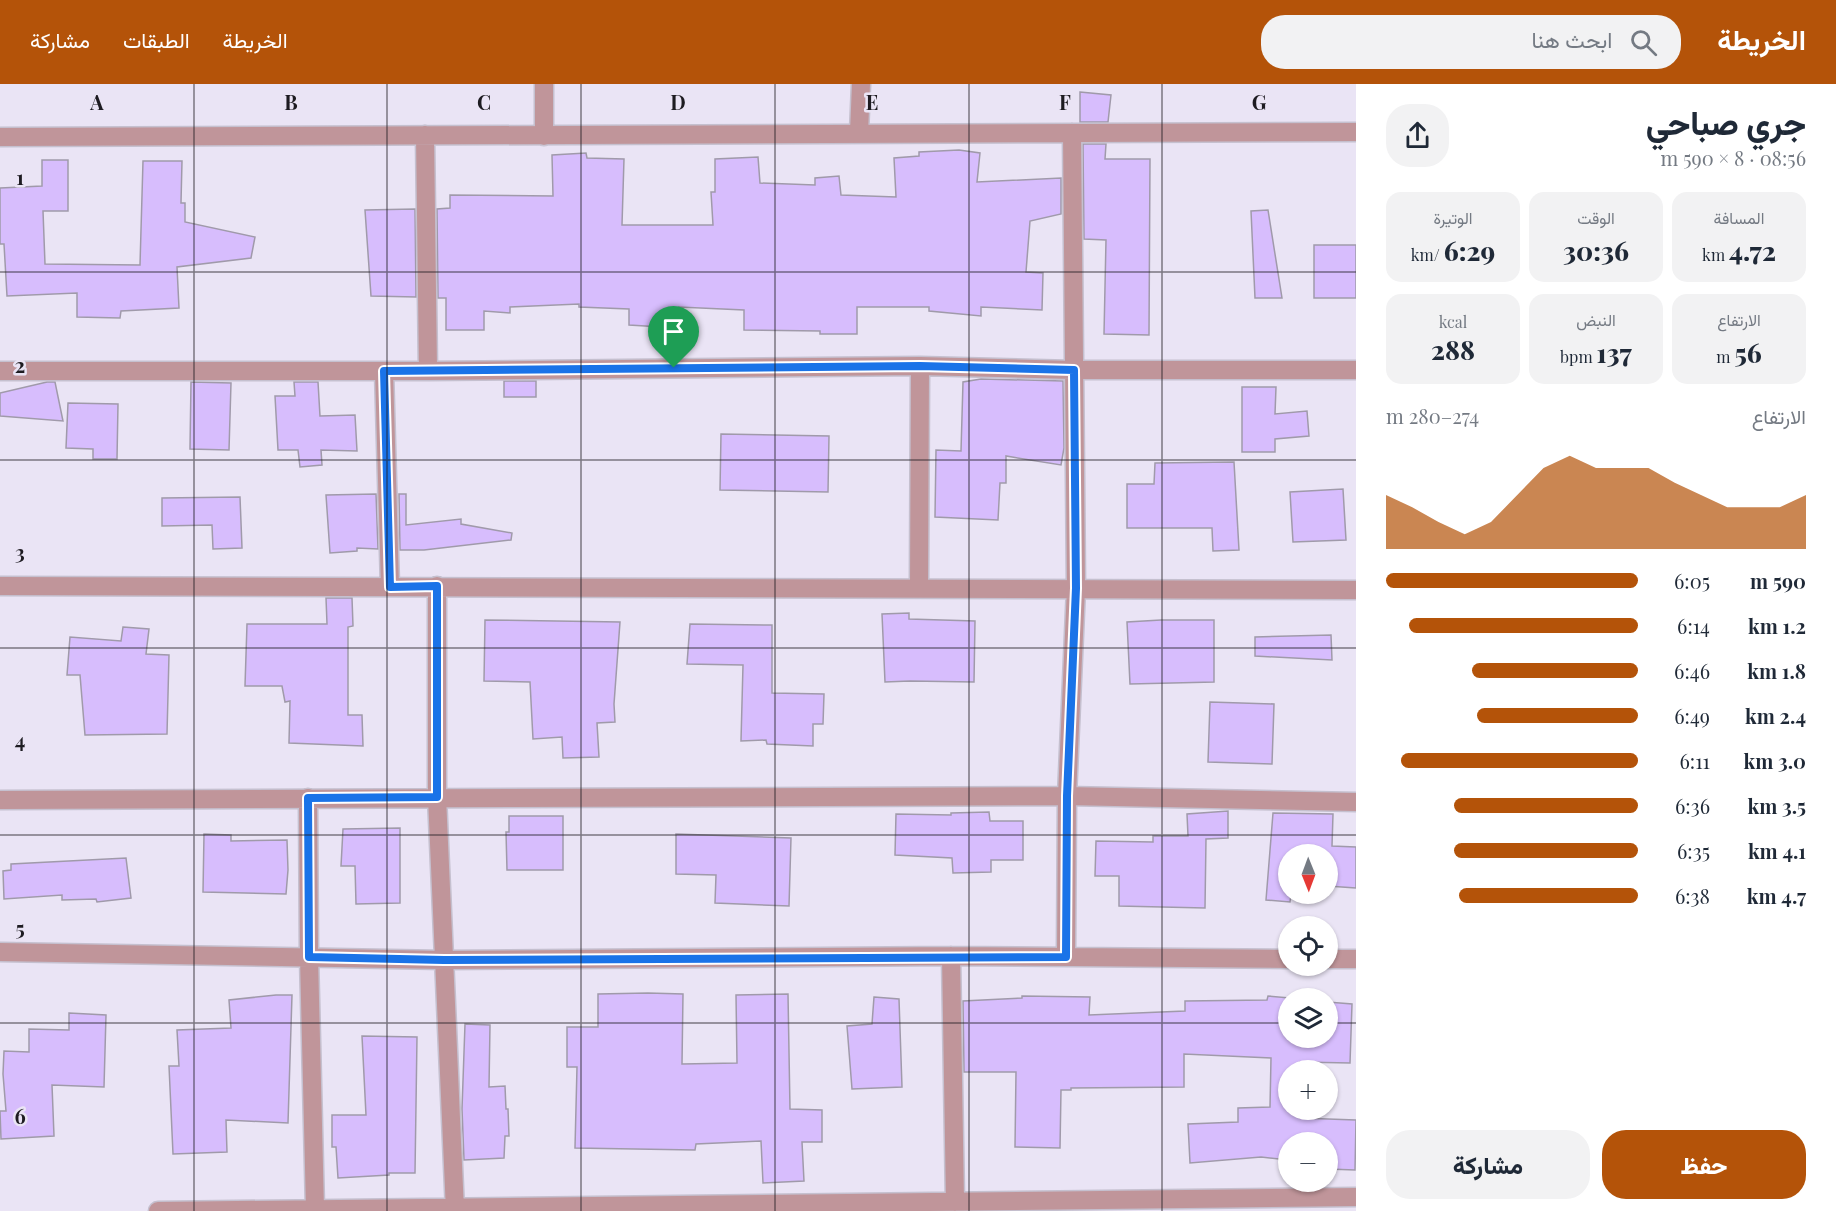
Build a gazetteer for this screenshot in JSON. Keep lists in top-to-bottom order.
{
  "north": "bottom",
  "page": {
    "header": "الخريطة",
    "search": "ابحث هنا",
    "nav": ["الخريطة", "الطبقات", "مشاركة"],
    "heading": ["جري صباحي", "08:56 · 8 × 590 m"],
    "stats": [
      ["المسافة", "4.72 km"],
      ["الوقت", "30:36"],
      ["الوتيرة", "6:29 /km"],
      ["الارتفاع", "56 m"],
      ["النبض", "137 bpm"],
      ["kcal", "288"]
    ],
    "chart": ["الارتفاع", "274–280 m"],
    "list": [
      {
        "name": "590 m",
        "note": "6:05"
      },
      {
        "name": "1.2 km",
        "note": "6:14"
      },
      {
        "name": "1.8 km",
        "note": "6:46"
      },
      {
        "name": "2.4 km",
        "note": "6:49"
      },
      {
        "name": "3.0 km",
        "note": "6:11"
      },
      {
        "name": "3.5 km",
        "note": "6:36"
      },
      {
        "name": "4.1 km",
        "note": "6:35"
      },
      {
        "name": "4.7 km",
        "note": "6:38"
      }
    ],
    "map_buttons": ["+", "−"],
    "buttons": ["حفظ", "مشاركة"]
  },
  "grid": {
    "columns": [
      "A",
      "B",
      "C",
      "D",
      "E",
      "F",
      "G"
    ],
    "rows": [
      "1",
      "2",
      "3",
      "4",
      "5",
      "6"
    ]
  }
}
